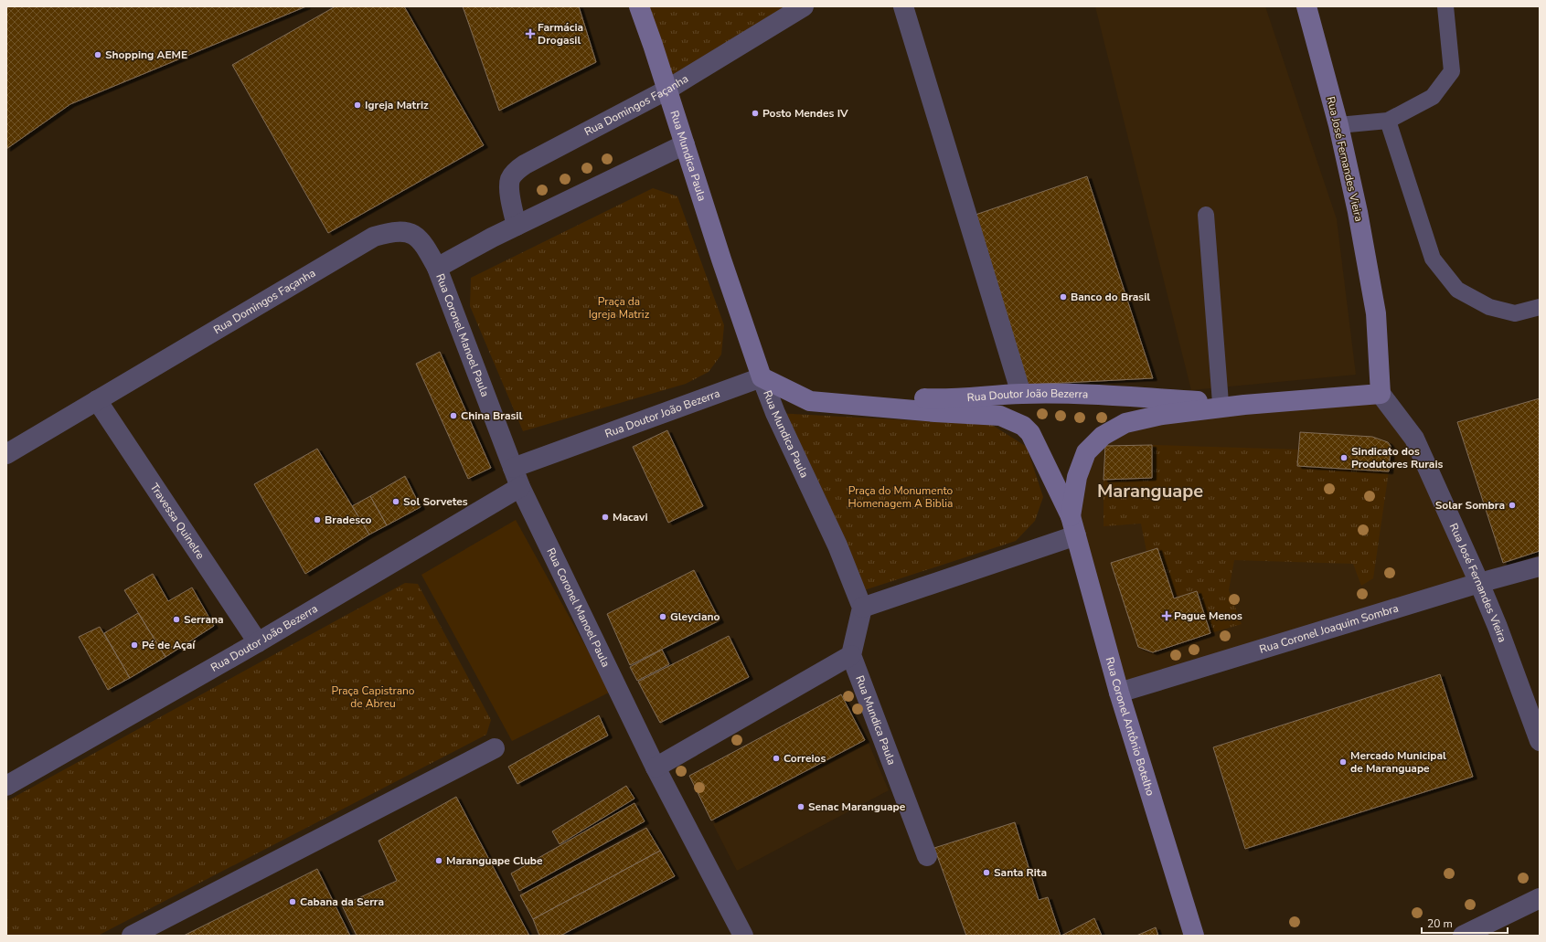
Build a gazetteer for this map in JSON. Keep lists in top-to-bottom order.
{
  "streets": {
    "street": [
      "Rua Domingos Façanha",
      "Rua Mundica Paula",
      "Rua José Fernandes Vieira",
      "Rua Coronel Manoel Paula",
      "Rua Doutor João Bezerra",
      "Travessa Quinelre",
      "Rua Coronel Joaquim Sombra",
      "Rua Coronel Antônio Botelho"
    ]
  },
  "crossings": [
    ["Rua Domingos Façanha", "Rua Mundica Paula"],
    ["Rua Domingos Façanha", "Rua Coronel Manoel Paula"],
    ["Rua Domingos Façanha", "Travessa Quinelre"],
    ["Rua Mundica Paula", "Rua Doutor João Bezerra"],
    ["Rua José Fernandes Vieira", "Rua Doutor João Bezerra"],
    ["Rua José Fernandes Vieira", "Rua Coronel Joaquim Sombra"],
    ["Rua Coronel Manoel Paula", "Rua Doutor João Bezerra"],
    ["Rua Doutor João Bezerra", "Travessa Quinelre"],
    ["Rua Doutor João Bezerra", "Rua Coronel Antônio Botelho"],
    ["Rua Coronel Joaquim Sombra", "Rua Coronel Antônio Botelho"]
  ],
  "districts": ["Maranguape"],
  "parks": ["Praça da Igreja Matriz", "Praça do Monumento Homenagem A Biblia", "Praça Capistrano de Abreu"],
  "places": {
    "health": ["Farmácia Drogasil", "Pague Menos"],
    "other": [
      "Shopping AEME",
      "Igreja Matriz",
      "Posto Mendes IV",
      "Banco do Brasil",
      "China Brasil",
      "Sindicato dos Produtores Rurais",
      "Sol Sorvetes",
      "Solar Sombra",
      "Macavi",
      "Bradesco",
      "Gleyciano",
      "Serrana",
      "Pé de Açaí",
      "Correios",
      "Mercado Municipal de Maranguape",
      "Senac Maranguape",
      "Maranguape Clube",
      "Santa Rita",
      "Cabana da Serra"
    ]
  },
  "scale_bar": "20 m"
}
